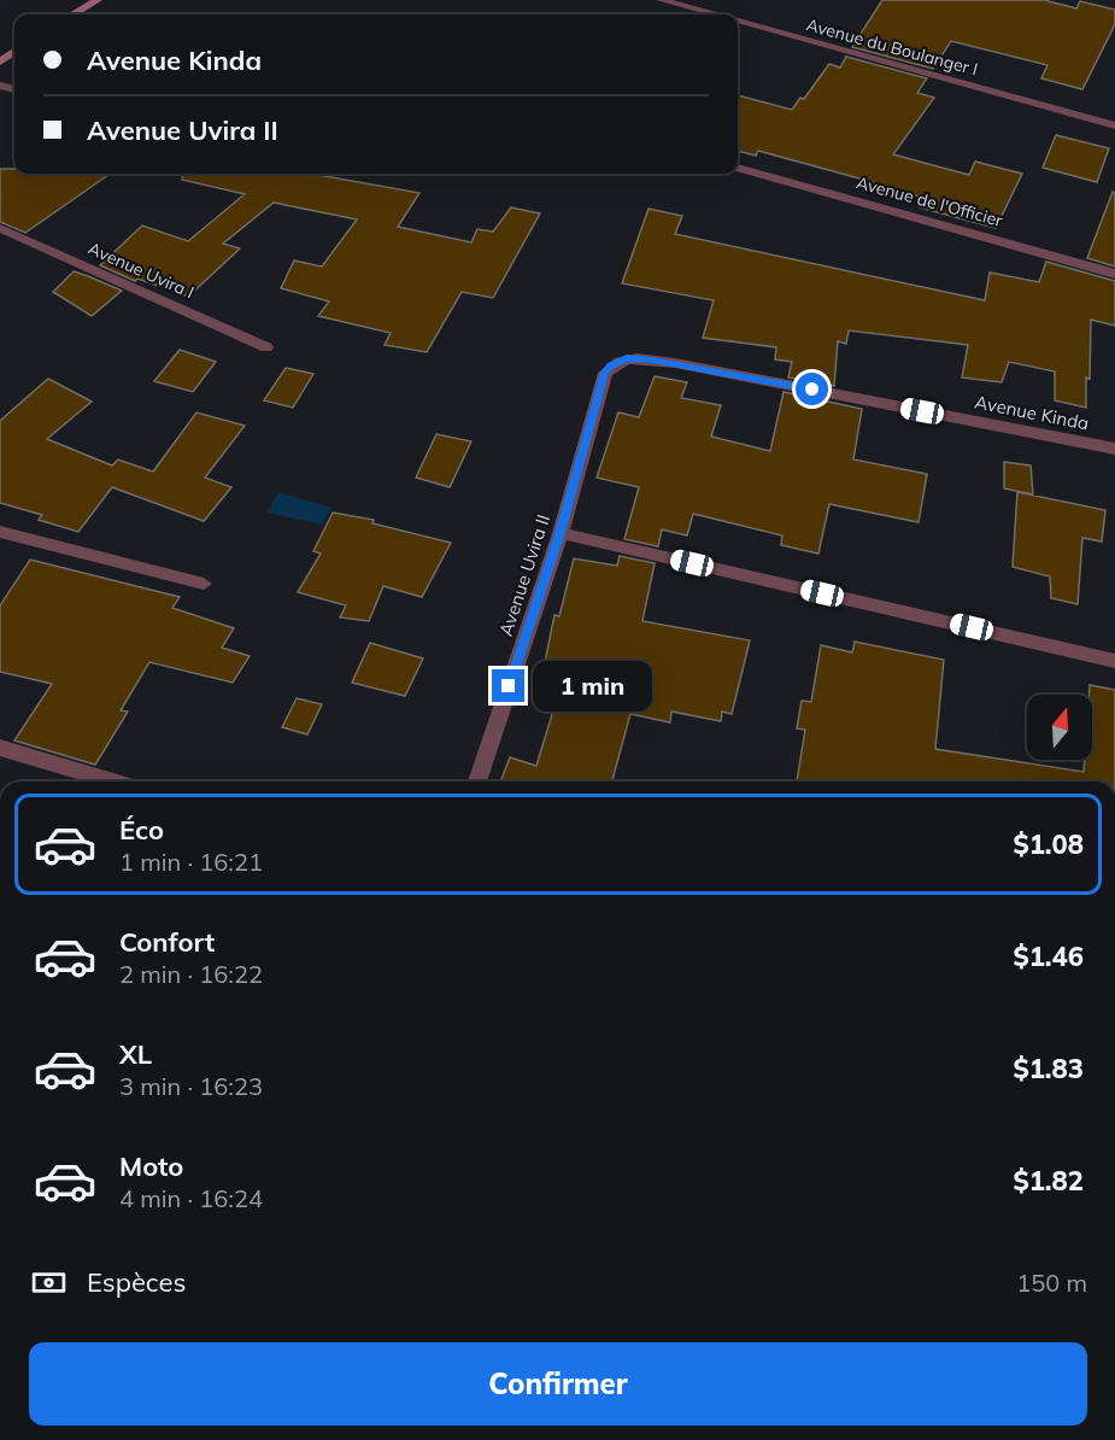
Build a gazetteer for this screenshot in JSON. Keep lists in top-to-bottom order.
{
  "streets": {
    "street": [
      "Avenue du Boulanger I",
      "Avenue de l'Officier",
      "Avenue Uvira I",
      "Avenue Kinda",
      "Avenue Uvira II"
    ]
  },
  "crossings": [
    ["Avenue Kinda", "Avenue Uvira II"]
  ],
  "north": "top",
  "page": {
    "banner": ["Avenue Kinda", "Avenue Uvira II"],
    "bubble": "1 min",
    "list": [
      {
        "name": "Éco",
        "note": "1 min · 16:21",
        "value": "$1.08"
      },
      {
        "name": "Confort",
        "note": "2 min · 16:22",
        "value": "$1.46"
      },
      {
        "name": "XL",
        "note": "3 min · 16:23",
        "value": "$1.83"
      },
      {
        "name": "Moto",
        "note": "4 min · 16:24",
        "value": "$1.82"
      }
    ],
    "pay": ["Espèces", "150 m"],
    "buttons": "Confirmer"
  }
}
